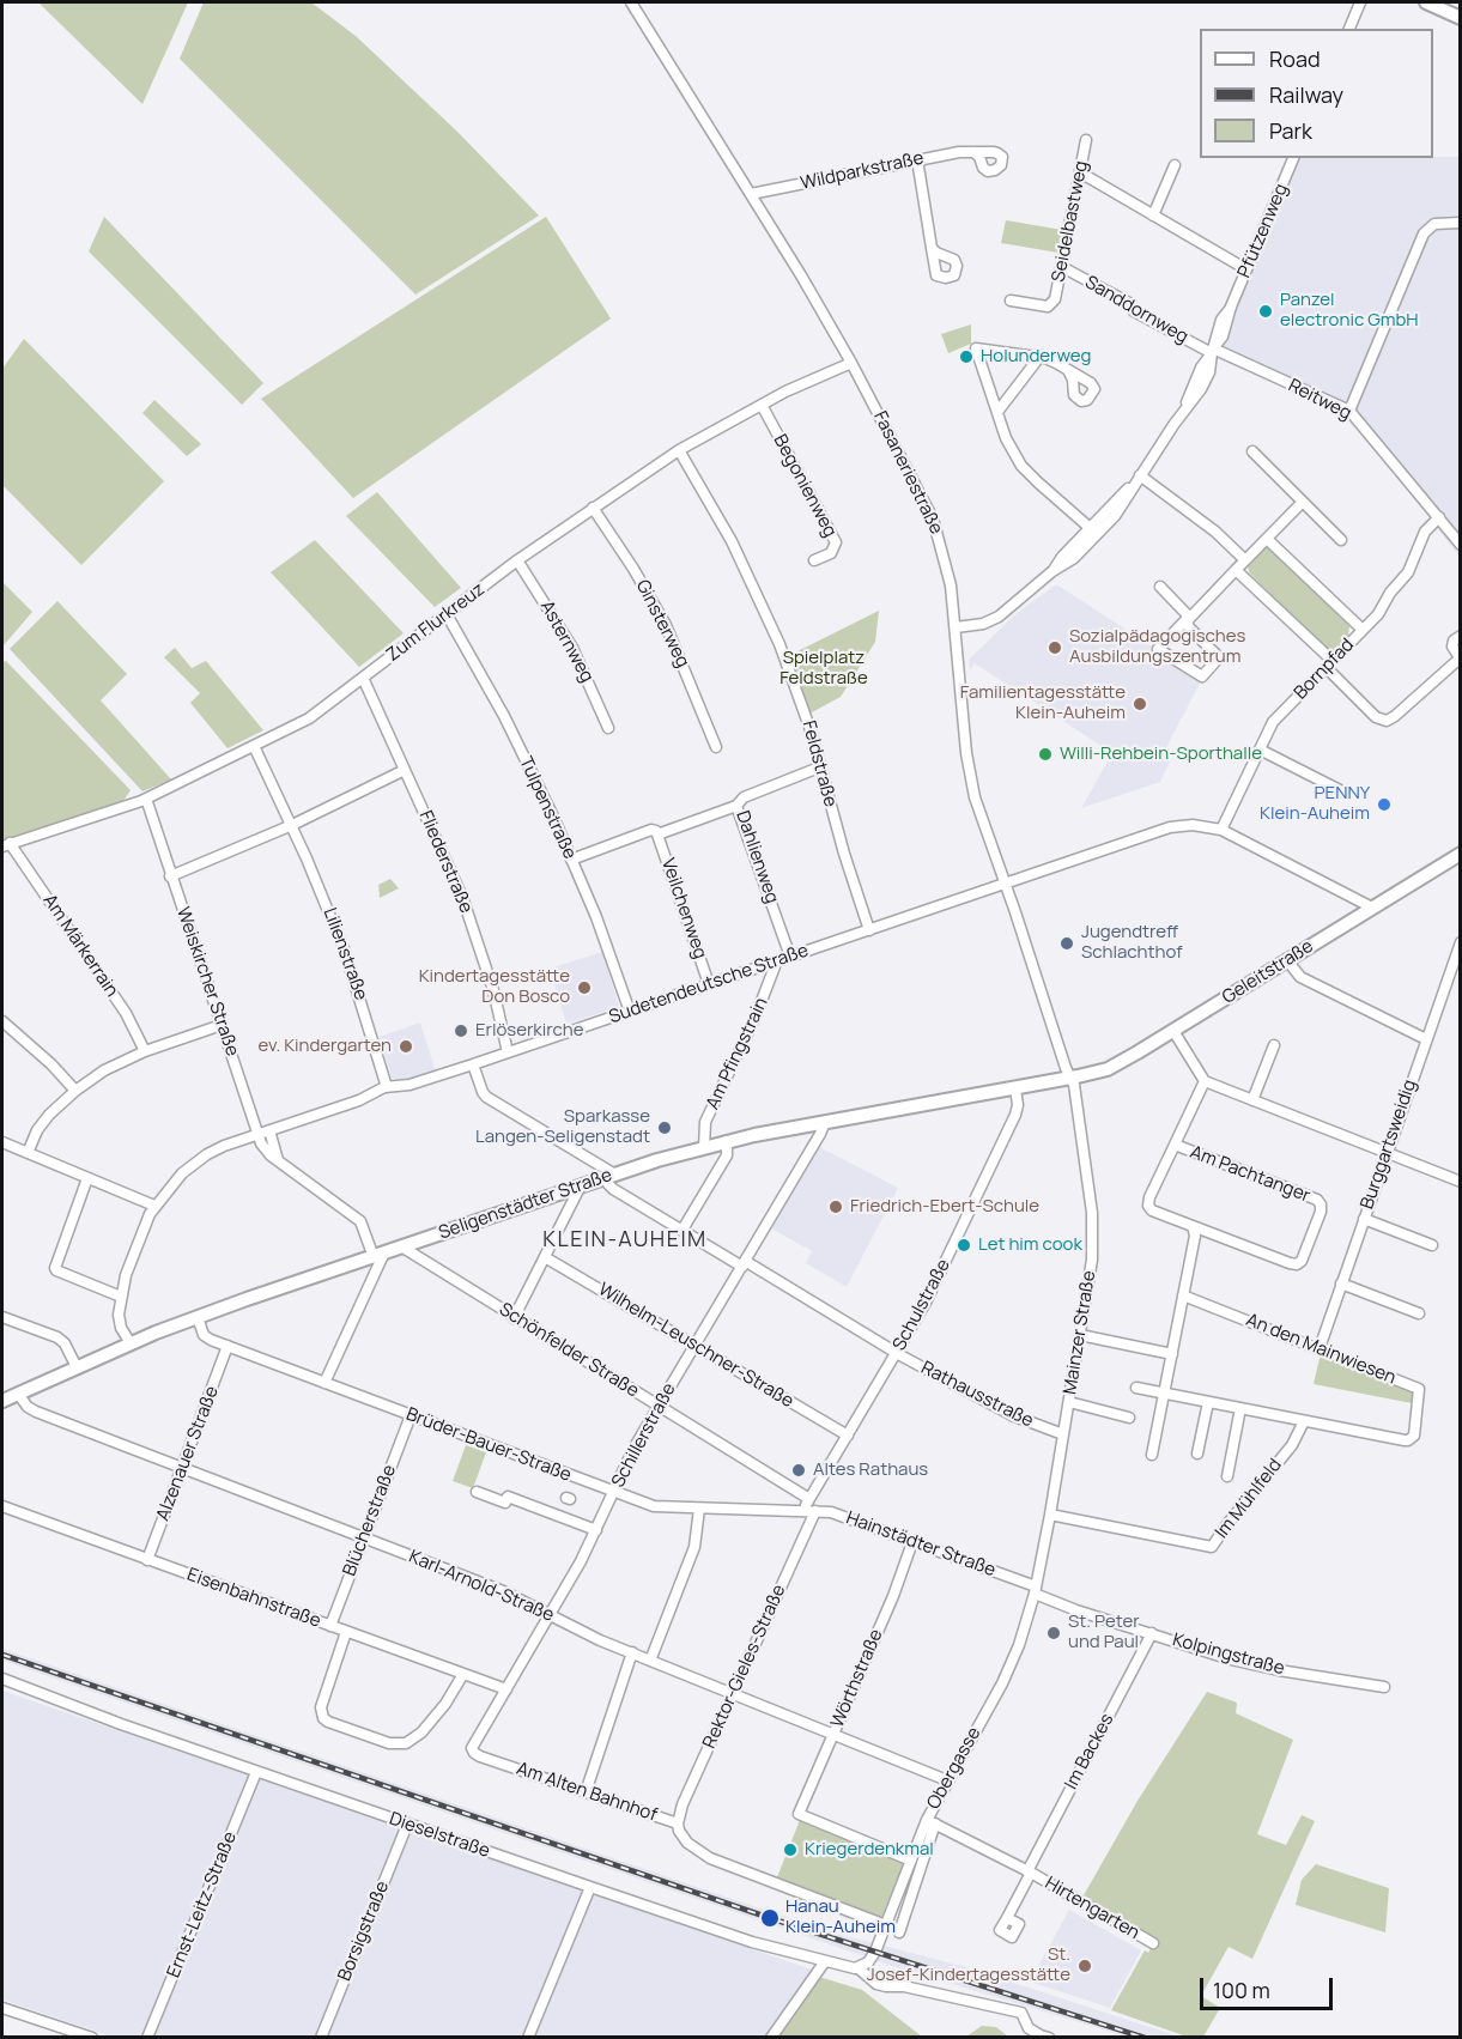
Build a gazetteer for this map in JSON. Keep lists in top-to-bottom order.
{
  "streets": {
    "main road": ["Geleitstraße", "Seligenstädter Straße"],
    "street": [
      "Wildparkstraße",
      "Seidelbastweg",
      "Pfützenweg",
      "Sanddornweg",
      "Reitweg",
      "Fasaneriestraße",
      "Begonienweg",
      "Zum Flurkreuz",
      "Ginsterweg",
      "Asternweg",
      "Bornpfad",
      "Feldstraße",
      "Tulpenstraße",
      "Dahlienweg",
      "Fliederstraße",
      "Veilchenweg",
      "Am Märkerrain",
      "Lilienstraße",
      "Weiskircher Straße",
      "Sudetendeutsche Straße",
      "Am Pfingstrain",
      "Burggartsweidig",
      "Am Pachtanger",
      "Schulstraße",
      "Mainzer Straße",
      "Wilhelm-Leuschner-Straße",
      "An den Mainwiesen",
      "Schönfelder Straße",
      "Rathausstraße",
      "Schillerstraße",
      "Brüder-Bauer-Straße",
      "Alzenauer Straße",
      "Im Mühlfeld",
      "Blücherstraße",
      "Hainstädter Straße",
      "Karl-Arnold-Straße",
      "Eisenbahnstraße",
      "Kolpingstraße",
      "Rektor-Gieles-Straße",
      "Wörthstraße",
      "Im Backes",
      "Obergasse",
      "Am Alten Bahnhof",
      "Dieselstraße",
      "Ernst-Leitz-Straße",
      "Hirtengarten",
      "Borsigstraße"
    ]
  },
  "crossings": [
    ["Wildparkstraße", "Fasaneriestraße"],
    ["Seidelbastweg", "Sanddornweg"],
    ["Pfützenweg", "Sanddornweg"],
    ["Pfützenweg", "Reitweg"],
    ["Pfützenweg", "Fasaneriestraße"],
    ["Sanddornweg", "Reitweg"],
    ["Reitweg", "Bornpfad"],
    ["Fasaneriestraße", "Zum Flurkreuz"],
    ["Fasaneriestraße", "Geleitstraße"],
    ["Fasaneriestraße", "Sudetendeutsche Straße"],
    ["Fasaneriestraße", "Seligenstädter Straße"],
    ["Fasaneriestraße", "Mainzer Straße"],
    ["Begonienweg", "Zum Flurkreuz"],
    ["Zum Flurkreuz", "Ginsterweg"],
    ["Zum Flurkreuz", "Asternweg"],
    ["Zum Flurkreuz", "Feldstraße"],
    ["Zum Flurkreuz", "Tulpenstraße"],
    ["Zum Flurkreuz", "Fliederstraße"],
    ["Zum Flurkreuz", "Am Märkerrain"],
    ["Zum Flurkreuz", "Lilienstraße"],
    ["Zum Flurkreuz", "Weiskircher Straße"],
    ["Bornpfad", "Sudetendeutsche Straße"],
    ["Feldstraße", "Dahlienweg"],
    ["Feldstraße", "Sudetendeutsche Straße"],
    ["Tulpenstraße", "Veilchenweg"],
    ["Tulpenstraße", "Sudetendeutsche Straße"],
    ["Dahlienweg", "Veilchenweg"],
    ["Dahlienweg", "Sudetendeutsche Straße"],
    ["Fliederstraße", "Sudetendeutsche Straße"],
    ["Veilchenweg", "Sudetendeutsche Straße"],
    ["Lilienstraße", "Sudetendeutsche Straße"],
    ["Geleitstraße", "Sudetendeutsche Straße"],
    ["Geleitstraße", "Seligenstädter Straße"],
    ["Geleitstraße", "Mainzer Straße"],
    ["Weiskircher Straße", "Sudetendeutsche Straße"],
    ["Weiskircher Straße", "Seligenstädter Straße"],
    ["Sudetendeutsche Straße", "Am Pfingstrain"],
    ["Sudetendeutsche Straße", "Seligenstädter Straße"],
    ["Sudetendeutsche Straße", "Rathausstraße"],
    ["Am Pfingstrain", "Seligenstädter Straße"],
    ["Burggartsweidig", "An den Mainwiesen"],
    ["Seligenstädter Straße", "Schulstraße"],
    ["Seligenstädter Straße", "Mainzer Straße"],
    ["Seligenstädter Straße", "Schönfelder Straße"],
    ["Seligenstädter Straße", "Rathausstraße"],
    ["Seligenstädter Straße", "Schillerstraße"],
    ["Seligenstädter Straße", "Brüder-Bauer-Straße"],
    ["Seligenstädter Straße", "Karl-Arnold-Straße"],
    ["Schulstraße", "Wilhelm-Leuschner-Straße"],
    ["Schulstraße", "Schönfelder Straße"],
    ["Schulstraße", "Rathausstraße"],
    ["Schulstraße", "Brüder-Bauer-Straße"],
    ["Schulstraße", "Hainstädter Straße"],
    ["Mainzer Straße", "Rathausstraße"],
    ["Mainzer Straße", "Im Mühlfeld"],
    ["Mainzer Straße", "Hainstädter Straße"],
    ["Mainzer Straße", "Kolpingstraße"],
    ["Mainzer Straße", "Obergasse"],
    ["Wilhelm-Leuschner-Straße", "Schillerstraße"],
    ["An den Mainwiesen", "Im Mühlfeld"],
    ["Schönfelder Straße", "Schillerstraße"],
    ["Rathausstraße", "Schillerstraße"],
    ["Schillerstraße", "Brüder-Bauer-Straße"],
    ["Schillerstraße", "Karl-Arnold-Straße"],
    ["Schillerstraße", "Eisenbahnstraße"],
    ["Schillerstraße", "Am Alten Bahnhof"],
    ["Brüder-Bauer-Straße", "Alzenauer Straße"],
    ["Brüder-Bauer-Straße", "Blücherstraße"],
    ["Brüder-Bauer-Straße", "Hainstädter Straße"],
    ["Alzenauer Straße", "Karl-Arnold-Straße"],
    ["Alzenauer Straße", "Eisenbahnstraße"],
    ["Blücherstraße", "Karl-Arnold-Straße"],
    ["Blücherstraße", "Eisenbahnstraße"],
    ["Hainstädter Straße", "Kolpingstraße"],
    ["Hainstädter Straße", "Rektor-Gieles-Straße"],
    ["Hainstädter Straße", "Wörthstraße"],
    ["Hainstädter Straße", "Obergasse"],
    ["Karl-Arnold-Straße", "Rektor-Gieles-Straße"],
    ["Karl-Arnold-Straße", "Wörthstraße"],
    ["Karl-Arnold-Straße", "Obergasse"],
    ["Kolpingstraße", "Im Backes"],
    ["Kolpingstraße", "Obergasse"],
    ["Rektor-Gieles-Straße", "Am Alten Bahnhof"],
    ["Wörthstraße", "Obergasse"],
    ["Im Backes", "Hirtengarten"],
    ["Obergasse", "Am Alten Bahnhof"],
    ["Obergasse", "Dieselstraße"],
    ["Obergasse", "Hirtengarten"],
    ["Dieselstraße", "Ernst-Leitz-Straße"],
    ["Dieselstraße", "Borsigstraße"]
  ],
  "districts": ["KLEIN-AUHEIM"],
  "parks": ["Spielplatz Feldstraße"],
  "places": [
    "Panzel electronic GmbH",
    "Holunderweg",
    "Sozialpädagogisches Ausbildungszentrum",
    "Familientagesstätte Klein-Auheim",
    "Willi-Rehbein-Sporthalle",
    "PENNY Klein-Auheim",
    "Jugendtreff Schlachthof",
    "Kindertagesstätte Don Bosco",
    "Erlöserkirche",
    "ev. Kindergarten",
    "Sparkasse Langen-Seligenstadt",
    "Friedrich-Ebert-Schule",
    "Let him cook",
    "Altes Rathaus",
    "St. Peter und Paul",
    "Kriegerdenkmal",
    "Hanau Klein-Auheim",
    "St. Josef-Kindertagesstätte"
  ],
  "legend": ["Road", "Railway", "Park"],
  "scale_bar": "100 m"
}
